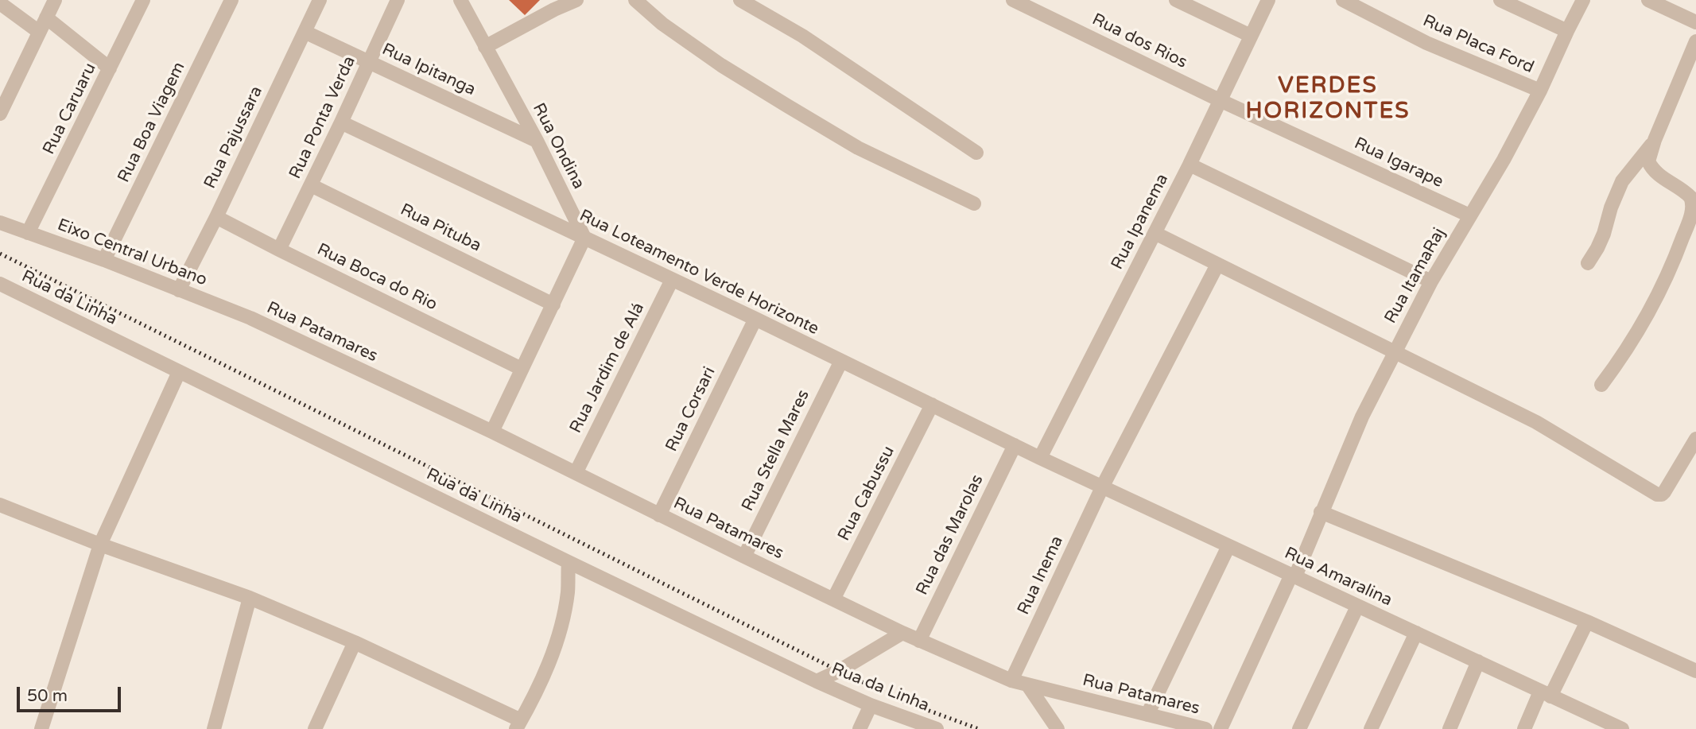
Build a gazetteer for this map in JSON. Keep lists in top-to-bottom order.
{
  "streets": {
    "street": [
      "Rua dos Rios",
      "Rua Placa Ford",
      "Rua Ipitanga",
      "Rua Caruaru",
      "Rua Ponta Verda",
      "Rua Boa Viagem",
      "Rua Pajussara",
      "Rua Ondina",
      "Rua Igarape",
      "Rua Ipanema",
      "Rua Pituba",
      "Eixo Central Urbano",
      "Rua Loteamento Verde Horizonte",
      "Rua ItamaRaj",
      "Rua Boca do Rio",
      "Rua da Linha",
      "Rua Patamares",
      "Rua Jardim de Alá",
      "Rua Corsari",
      "Rua Stella Mares",
      "Rua Cabussu",
      "Rua das Marolas",
      "Rua Inema",
      "Rua Amaralina"
    ]
  },
  "crossings": [
    ["Rua dos Rios", "Rua Igarape"],
    ["Rua dos Rios", "Rua Ipanema"],
    ["Rua Placa Ford", "Rua ItamaRaj"],
    ["Rua Ipitanga", "Rua Ponta Verda"],
    ["Rua Ipitanga", "Rua Pajussara"],
    ["Rua Ipitanga", "Rua Ondina"],
    ["Rua Caruaru", "Eixo Central Urbano"],
    ["Rua Ponta Verda", "Rua Pituba"],
    ["Rua Ponta Verda", "Rua Loteamento Verde Horizonte"],
    ["Rua Ponta Verda", "Rua Boca do Rio"],
    ["Rua Boa Viagem", "Eixo Central Urbano"],
    ["Rua Pajussara", "Eixo Central Urbano"],
    ["Rua Pajussara", "Rua Boca do Rio"],
    ["Rua Ondina", "Rua Loteamento Verde Horizonte"],
    ["Rua Igarape", "Rua Ipanema"],
    ["Rua Igarape", "Rua ItamaRaj"],
    ["Rua Ipanema", "Rua Loteamento Verde Horizonte"],
    ["Rua Ipanema", "Rua Amaralina"],
    ["Eixo Central Urbano", "Rua Patamares"],
    ["Rua Loteamento Verde Horizonte", "Rua Jardim de Alá"],
    ["Rua Loteamento Verde Horizonte", "Rua Corsari"],
    ["Rua Loteamento Verde Horizonte", "Rua Stella Mares"],
    ["Rua Loteamento Verde Horizonte", "Rua Cabussu"],
    ["Rua Loteamento Verde Horizonte", "Rua das Marolas"],
    ["Rua Loteamento Verde Horizonte", "Rua Amaralina"],
    ["Rua ItamaRaj", "Rua Amaralina"],
    ["Rua Patamares", "Rua Jardim de Alá"],
    ["Rua Patamares", "Rua Corsari"],
    ["Rua Patamares", "Rua Stella Mares"],
    ["Rua Patamares", "Rua Cabussu"],
    ["Rua Patamares", "Rua das Marolas"],
    ["Rua Patamares", "Rua Inema"],
    ["Rua Inema", "Rua Amaralina"]
  ],
  "districts": ["VERDES HORIZONTES"],
  "scale_bar": "50 m"
}
